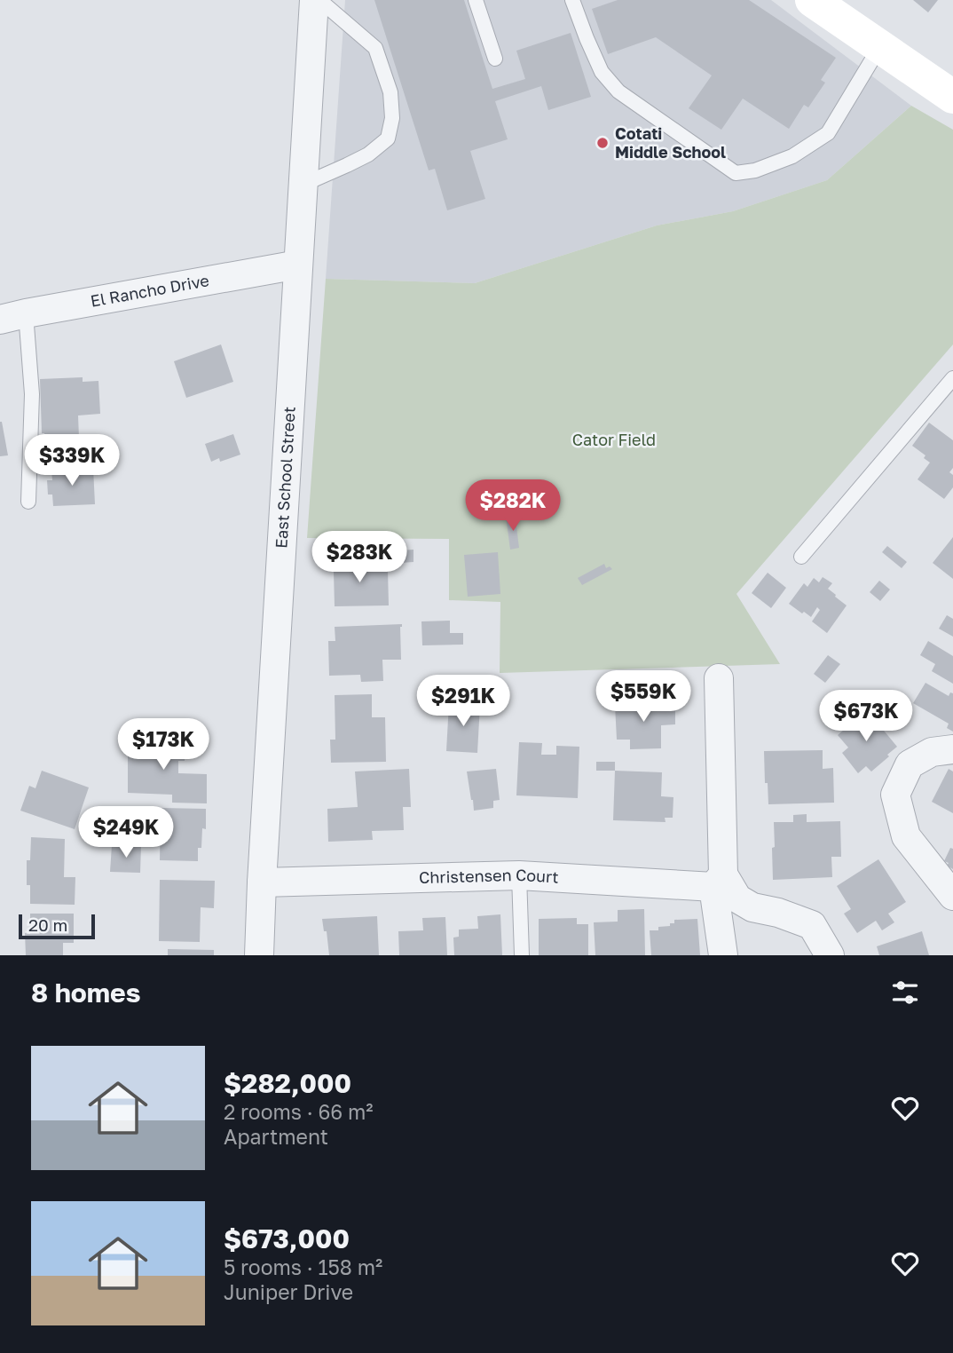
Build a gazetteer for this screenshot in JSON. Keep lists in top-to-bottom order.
{
  "streets": {
    "street": ["El Rancho Drive", "East School Street", "Christensen Court"]
  },
  "crossings": [
    ["El Rancho Drive", "East School Street"],
    ["East School Street", "Christensen Court"]
  ],
  "parks": ["Cator Field"],
  "places": ["Cotati Middle School"],
  "scale_bar": "20 m",
  "page": {
    "price": [
      "$339K",
      "$282K",
      "$283K",
      "$559K",
      "$291K",
      "$673K",
      "$173K",
      "$249K"
    ],
    "scale": "20 m",
    "heading": "8 homes",
    "list": [
      {
        "name": "$282,000",
        "note": "2 rooms · 66 m² · Apartment"
      },
      {
        "name": "$673,000",
        "note": "5 rooms · 158 m² · Juniper Drive"
      }
    ]
  }
}
